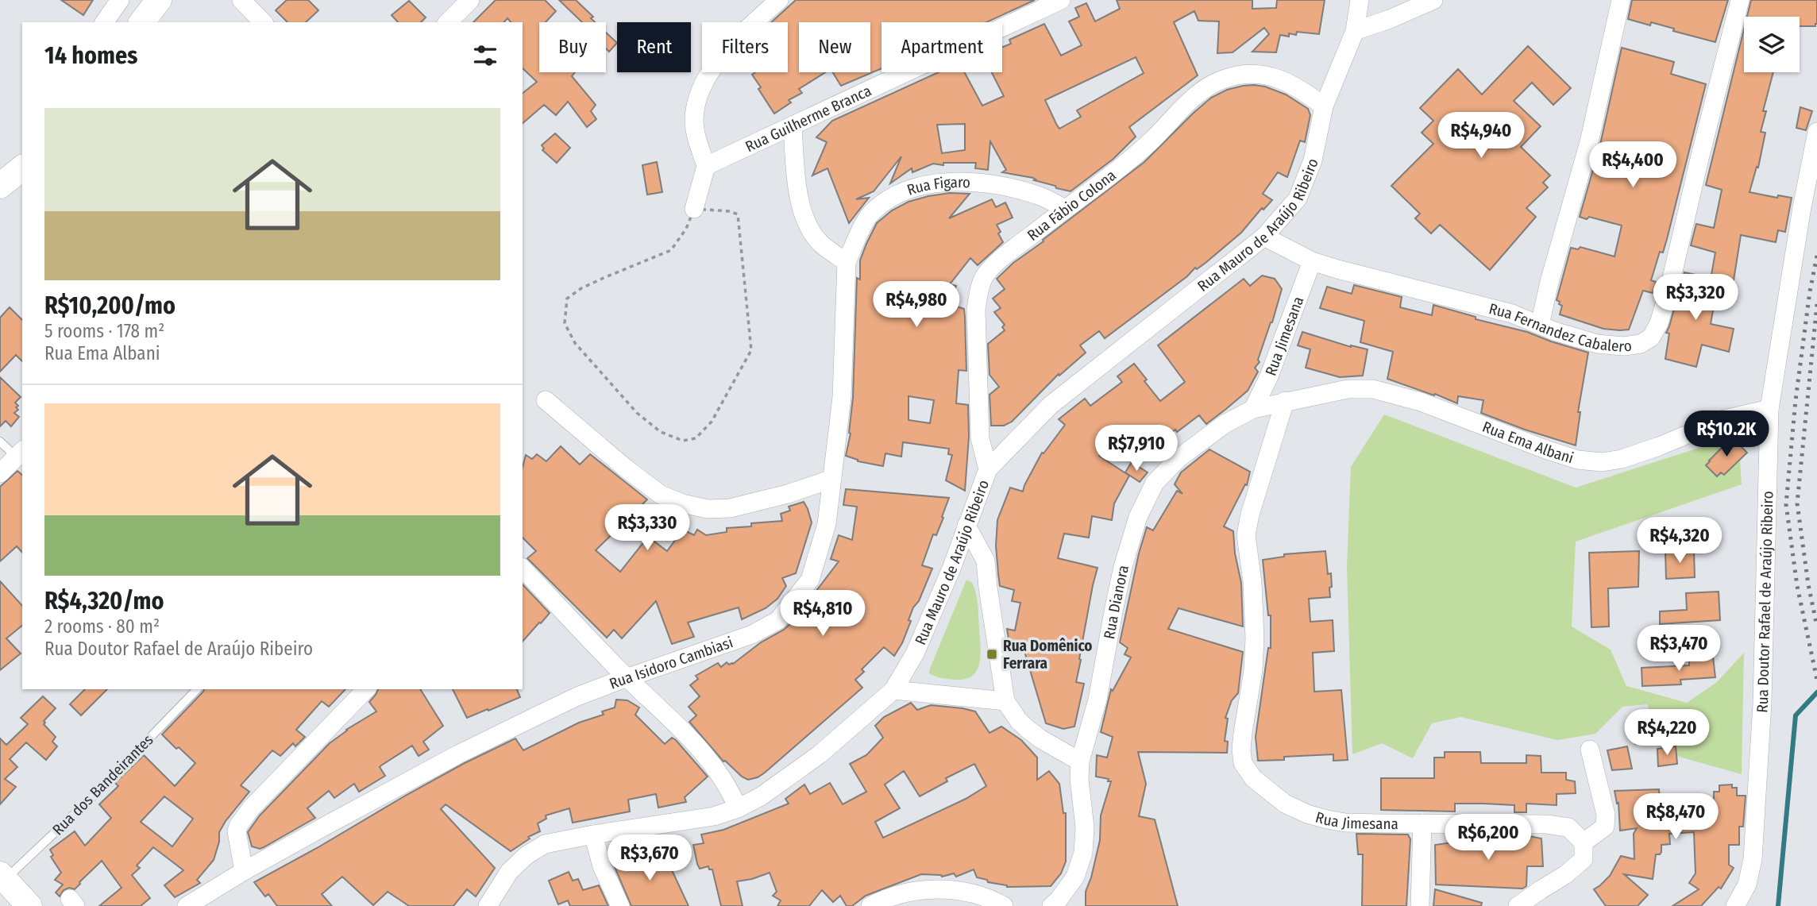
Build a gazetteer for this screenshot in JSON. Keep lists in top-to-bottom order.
{
  "streets": {
    "street": [
      "Rua Guilherme Branca",
      "Rua Figaro",
      "Rua Fábio Colona",
      "Rua Mauro de Araújo Ribeiro",
      "Rua Fernandez Cabalero",
      "Rua Jimesana",
      "Rua Ema Albani",
      "Rua Doutor Rafael de Araújo Ribeiro",
      "Rua Dianora",
      "Rua Isidoro Cambiasi"
    ],
    "lane": ["Rua dos Bandeirantes"]
  },
  "crossings": [
    ["Rua Figaro", "Rua Fábio Colona"],
    ["Rua Figaro", "Rua Isidoro Cambiasi"],
    ["Rua Fábio Colona", "Rua Mauro de Araújo Ribeiro"],
    ["Rua Mauro de Araújo Ribeiro", "Rua Fernandez Cabalero"],
    ["Rua Fernandez Cabalero", "Rua Jimesana"],
    ["Rua Jimesana", "Rua Ema Albani"],
    ["Rua Jimesana", "Rua Dianora"],
    ["Rua Ema Albani", "Rua Doutor Rafael de Araújo Ribeiro"],
    ["Rua Ema Albani", "Rua Dianora"]
  ],
  "places": {
    "transit": ["Rua Domênico Ferrara"]
  },
  "page": {
    "chip": [
      "Buy",
      "Rent",
      "Filters",
      "New",
      "Apartment"
    ],
    "heading": "14 homes",
    "list": [
      {
        "name": "R$10,200/mo",
        "note": "5 rooms · 178 m² · Rua Ema Albani"
      },
      {
        "name": "R$4,320/mo",
        "note": "2 rooms · 80 m² · Rua Doutor Rafael de Araújo Ribeiro"
      }
    ],
    "price": [
      "R$4,940",
      "R$4,400",
      "R$3,320",
      "R$4,980",
      "R$10.2K",
      "R$7,910",
      "R$3,330",
      "R$4,320",
      "R$4,810",
      "R$3,470",
      "R$4,220",
      "R$8,470",
      "R$6,200",
      "R$3,670"
    ]
  }
}
